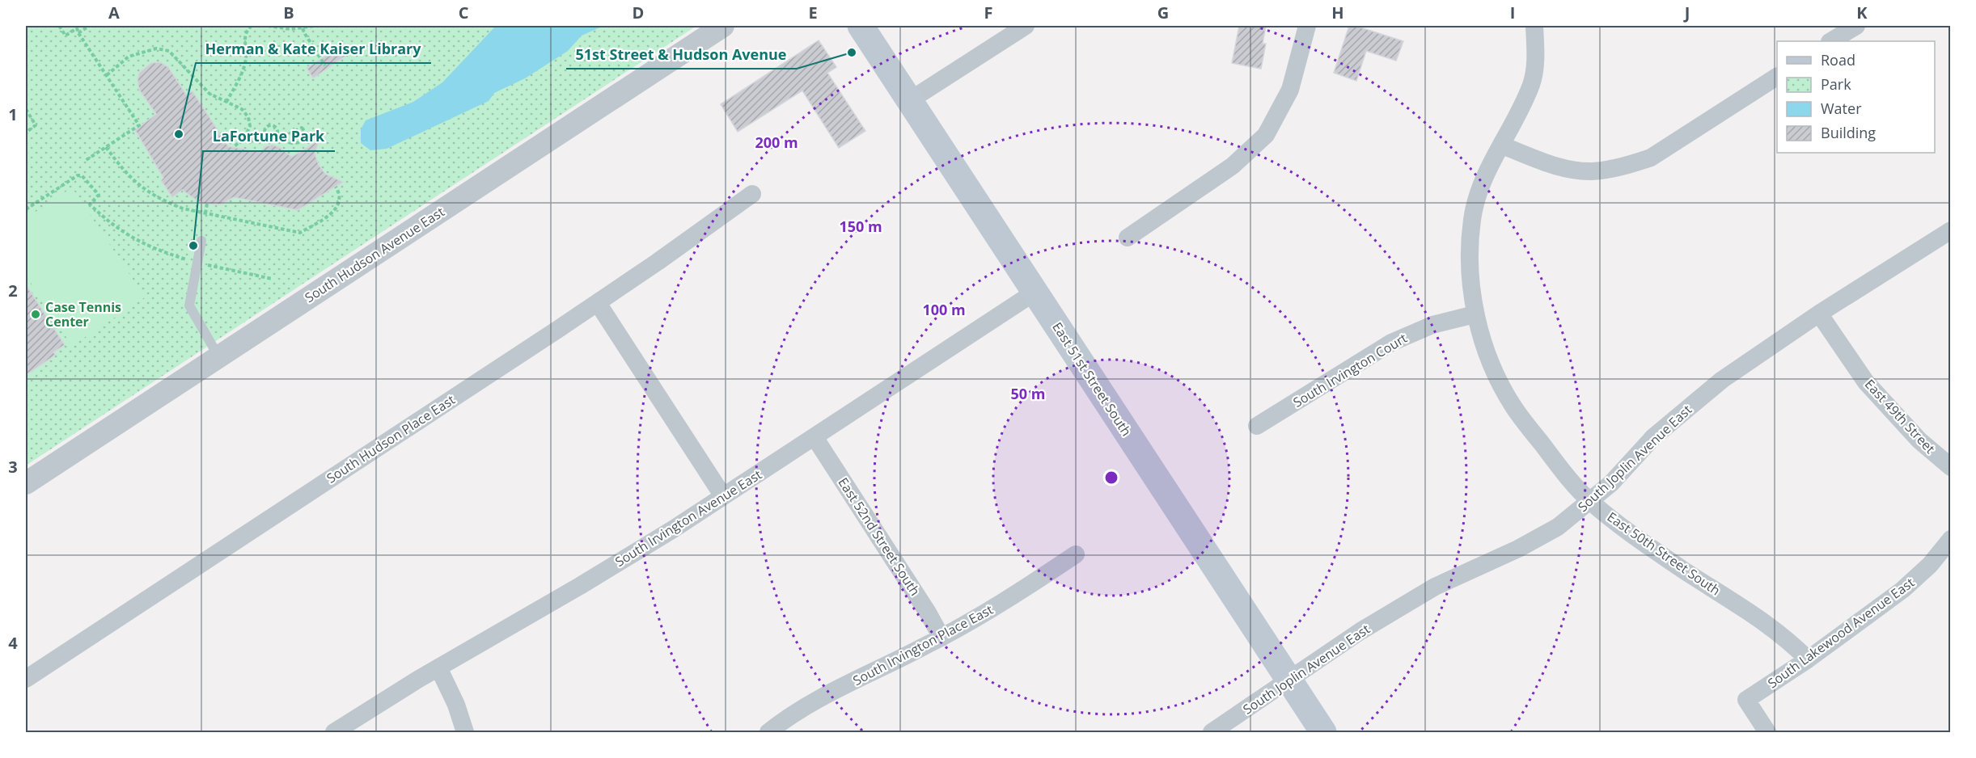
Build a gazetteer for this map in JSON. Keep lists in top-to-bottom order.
{
  "streets": {
    "main road": ["East 51st Street South"],
    "street": [
      "South Hudson Avenue East",
      "South Irvington Court",
      "East 49th Street",
      "South Hudson Place East",
      "South Joplin Avenue East",
      "South Irvington Avenue East",
      "East 52nd Street South",
      "East 50th Street South",
      "South Lakewood Avenue East",
      "South Irvington Place East"
    ]
  },
  "crossings": [
    ["South Irvington Court", "East 50th Street South"],
    ["East 51st Street South", "South Joplin Avenue East"],
    ["East 51st Street South", "South Irvington Avenue East"],
    ["East 49th Street", "South Joplin Avenue East"],
    ["South Joplin Avenue East", "East 50th Street South"],
    ["South Irvington Avenue East", "East 52nd Street South"],
    ["East 52nd Street South", "South Irvington Place East"],
    ["East 50th Street South", "South Lakewood Avenue East"]
  ],
  "places": [
    "51st Street & Hudson Avenue",
    "Herman & Kate Kaiser Library",
    "LaFortune Park",
    "Case Tennis Center"
  ],
  "legend": [
    "Road",
    "Park",
    "Water",
    "Building"
  ],
  "grid": {
    "columns": [
      "A",
      "B",
      "C",
      "D",
      "E",
      "F",
      "G",
      "H",
      "I",
      "J",
      "K"
    ],
    "rows": [
      "1",
      "2",
      "3",
      "4"
    ]
  },
  "rings": [
    "200 m",
    "150 m",
    "100 m",
    "50 m"
  ]
}
